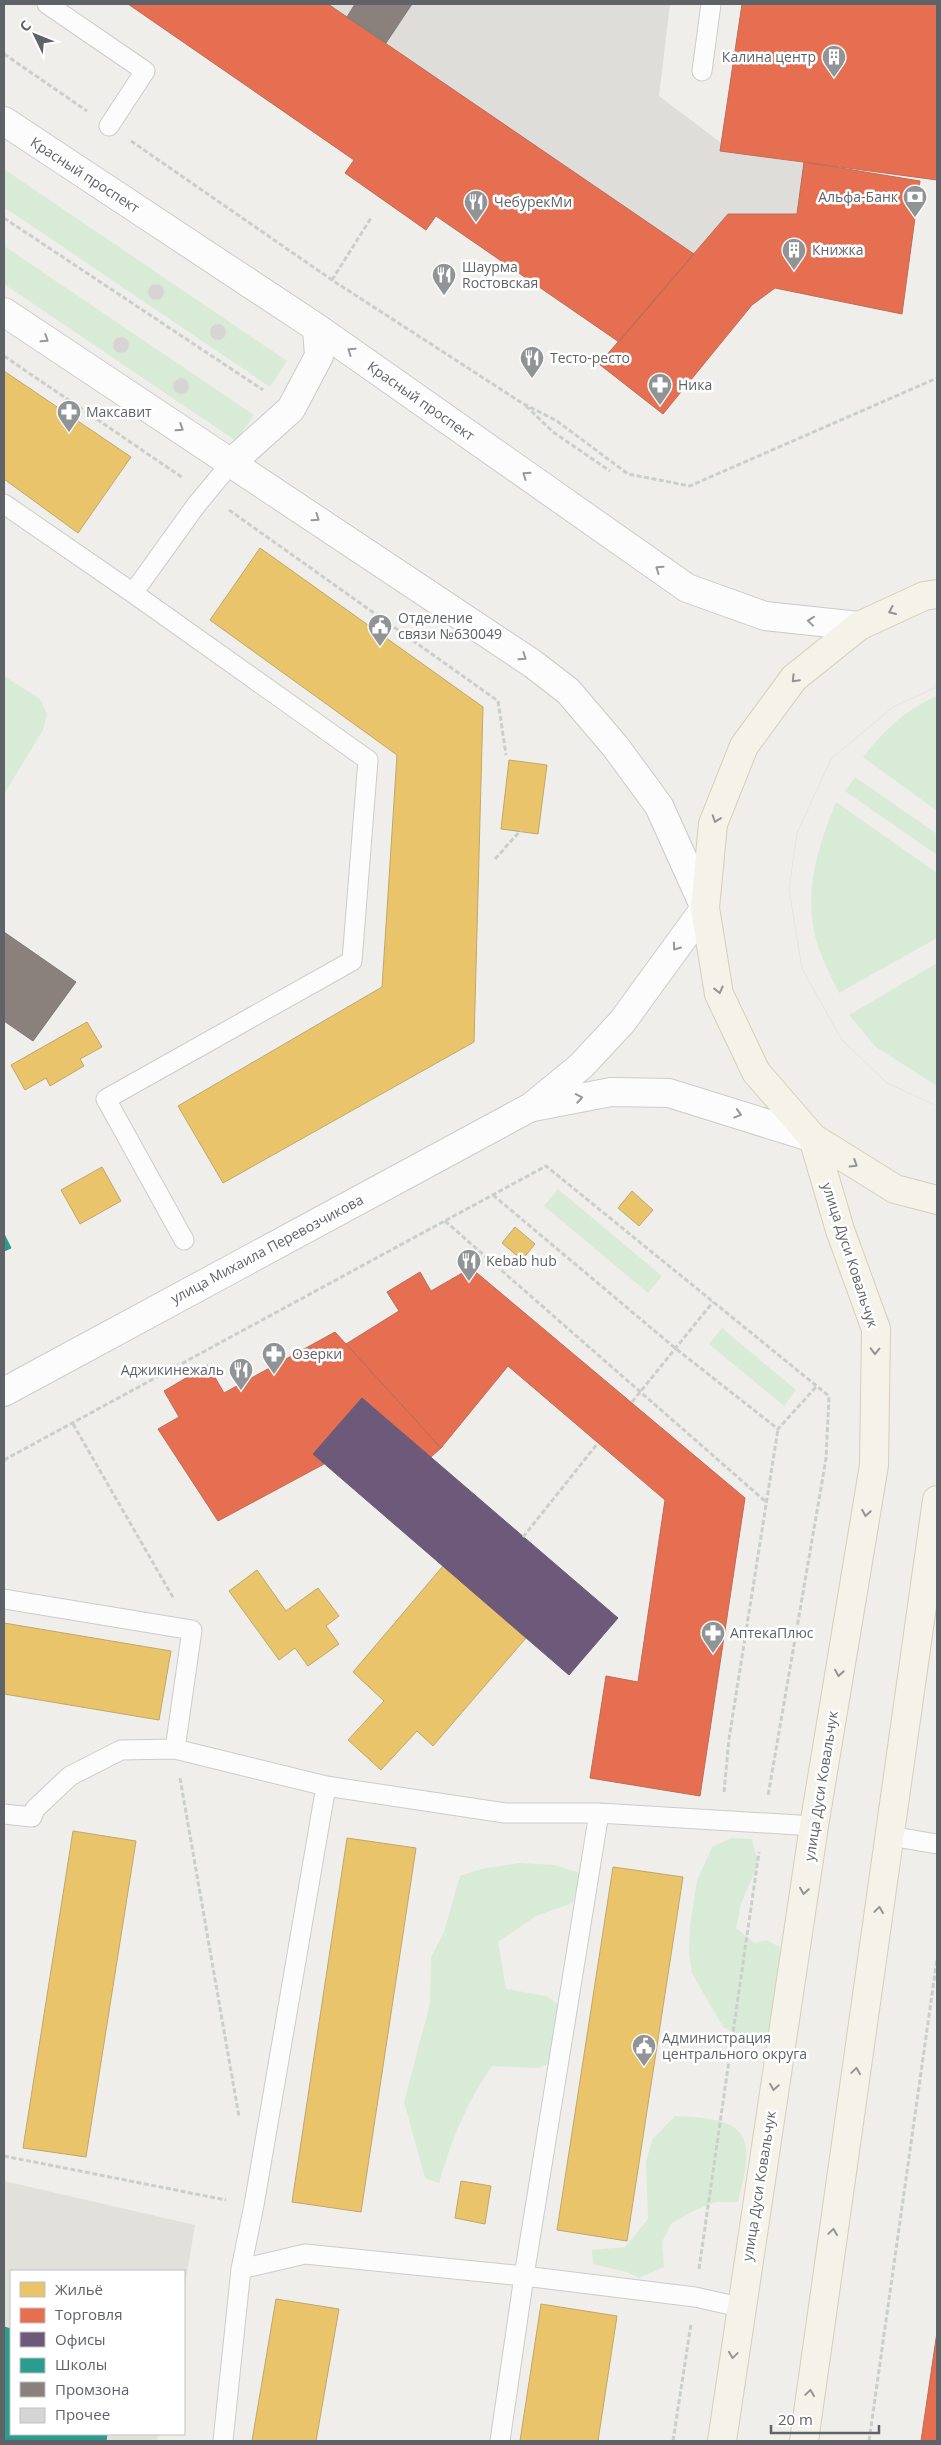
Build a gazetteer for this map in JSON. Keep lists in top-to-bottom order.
{
  "streets": {
    "main road": ["Красный проспект", "улица Михаила Перевозчикова", "улица Дуси Ковальчук"]
  },
  "places": {
    "building": ["Калина центр", "Книжка"],
    "bank": ["Альфа-Банк"],
    "restaurant": [
      "ЧебурекМи",
      "Шаурма Rостовская",
      "Тесто-ресто",
      "Kebab hub",
      "Аджикинежаль"
    ],
    "pharmacy": [
      "Ника",
      "Максавит",
      "Озерки",
      "АптекаПлюс"
    ],
    "public building": ["Отделение связи №630049", "Администрация центрального округа"]
  },
  "legend": [
    "Жильё",
    "Торговля",
    "Офисы",
    "Школы",
    "Промзона",
    "Прочее"
  ],
  "scale_bar": "20 m",
  "north": "top left"
}
